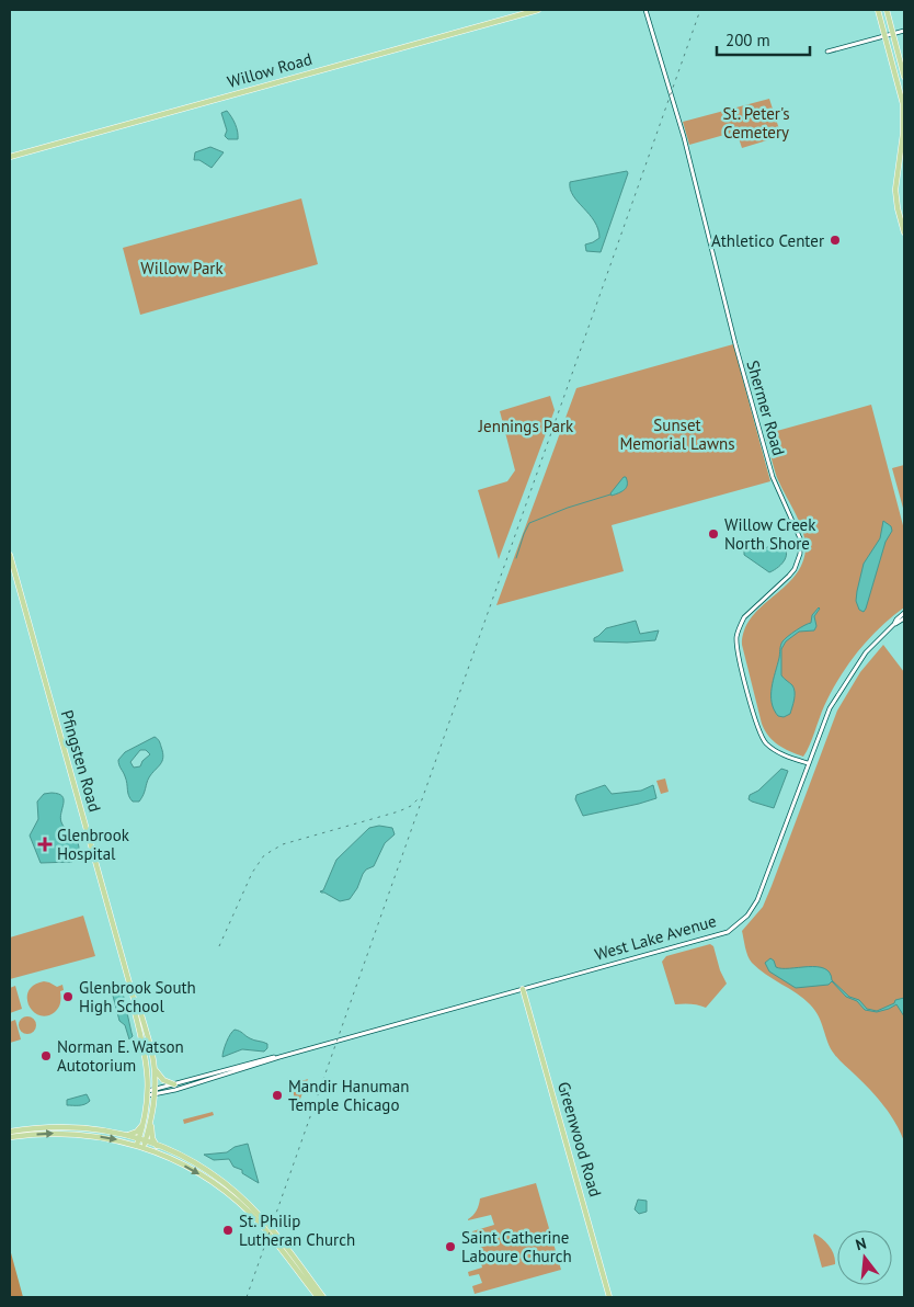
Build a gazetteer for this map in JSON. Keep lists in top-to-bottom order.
{
  "streets": {
    "main road": ["Willow Road", "Pfingsten Road", "Greenwood Road"],
    "street": ["Shermer Road", "West Lake Avenue"]
  },
  "crossings": [
    ["Shermer Road", "West Lake Avenue"],
    ["Pfingsten Road", "West Lake Avenue"],
    ["West Lake Avenue", "Greenwood Road"]
  ],
  "parks": [
    "St. Peter's Cemetery",
    "Willow Park",
    "Sunset Memorial Lawns",
    "Jennings Park"
  ],
  "places": {
    "other": [
      "Athletico Center",
      "Willow Creek North Shore",
      "Glenbrook South High School",
      "Norman E. Watson Autotorium",
      "Mandir Hanuman Temple Chicago",
      "St. Philip Lutheran Church",
      "Saint Catherine Laboure Church"
    ],
    "health": ["Glenbrook Hospital"]
  },
  "scale_bar": "200 m",
  "north": "top"
}
